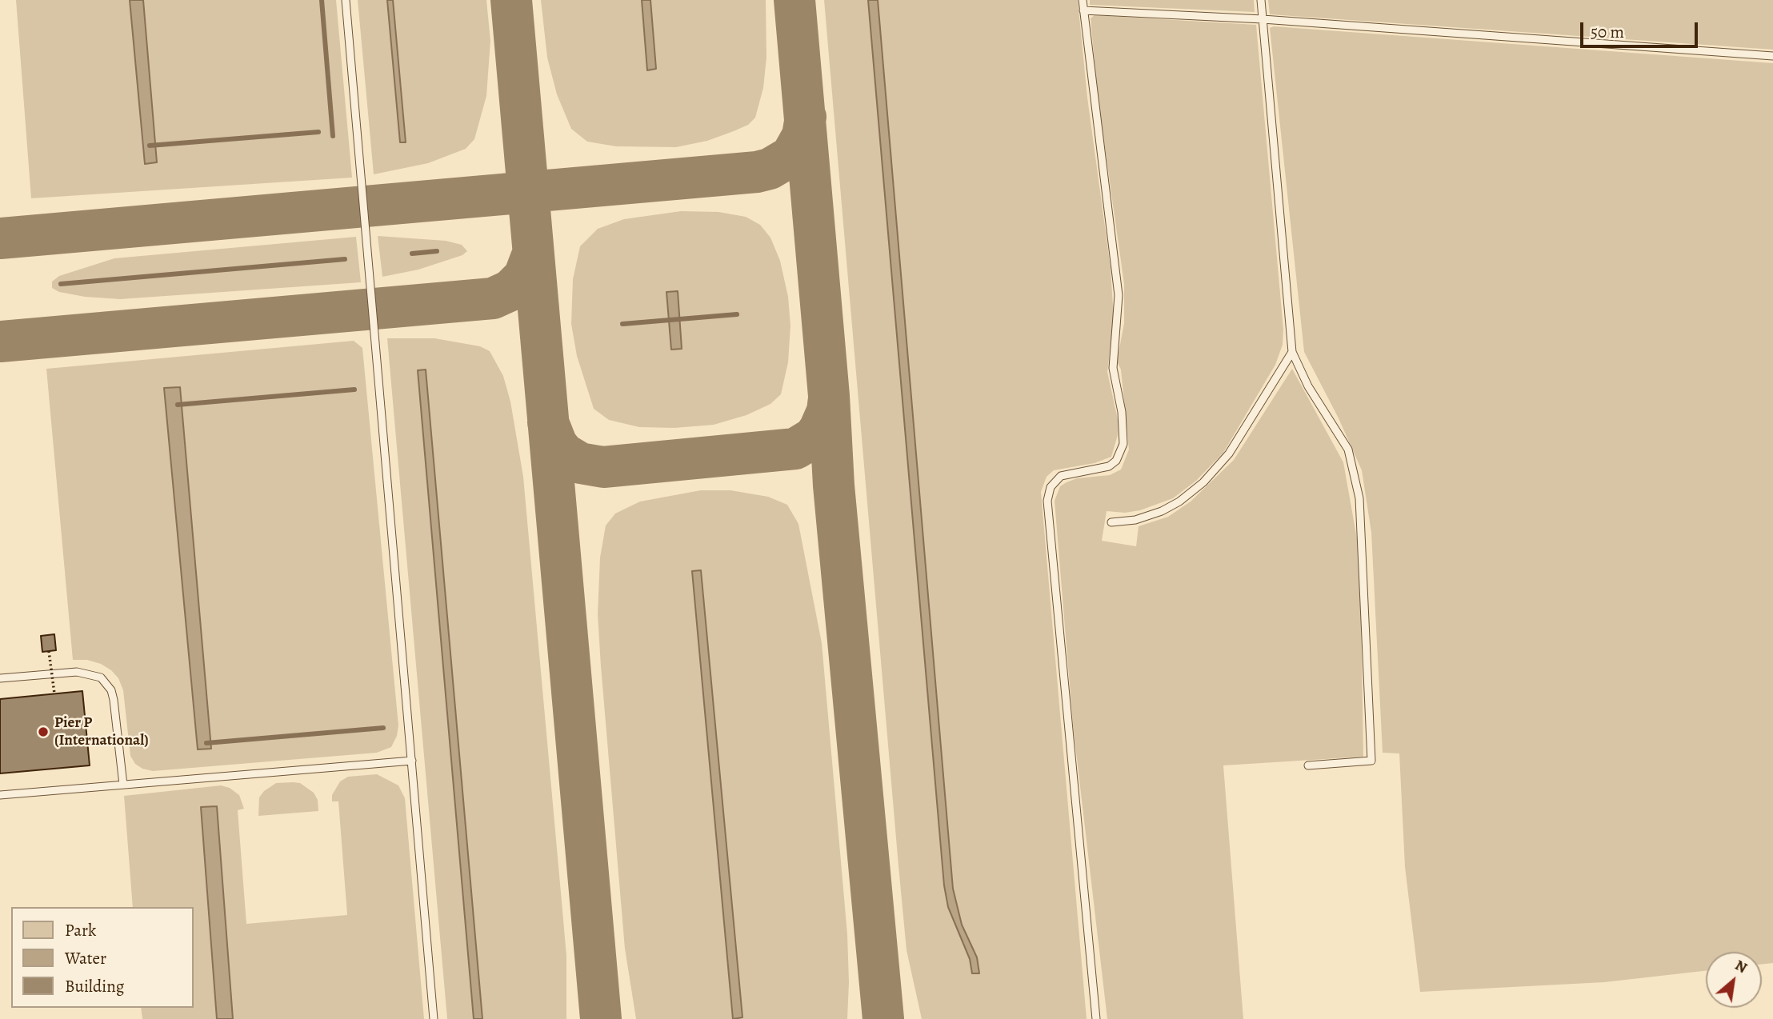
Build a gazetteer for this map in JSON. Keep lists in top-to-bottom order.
{
  "places": ["Pier P (International)"],
  "legend": ["Park", "Water", "Building"],
  "scale_bar": "50 m",
  "north": "top right"
}
